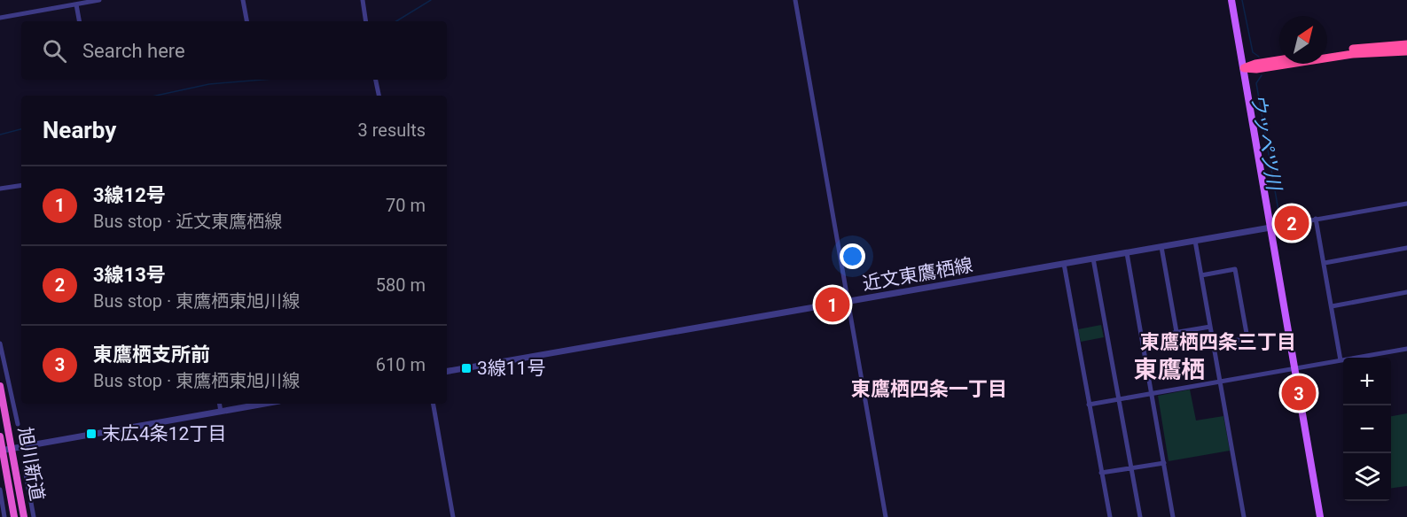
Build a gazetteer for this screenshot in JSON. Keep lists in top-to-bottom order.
{
  "streets": {
    "highway": ["旭川新道"],
    "street": ["近文東鷹栖線"]
  },
  "districts": ["東鷹栖四条三丁目", "東鷹栖", "東鷹栖四条一丁目"],
  "water": ["ウッペツ川"],
  "places": {
    "transit": ["3線11号", "末広4条12丁目"]
  },
  "north": "top right",
  "page": {
    "search": "Search here",
    "heading": ["Nearby", "3 results"],
    "list": [
      {
        "mark": "1",
        "name": "3線12号",
        "note": "Bus stop · 近文東鷹栖線",
        "value": "70 m"
      },
      {
        "mark": "2",
        "name": "3線13号",
        "note": "Bus stop · 東鷹栖東旭川線",
        "value": "580 m"
      },
      {
        "mark": "3",
        "name": "東鷹栖支所前",
        "note": "Bus stop · 東鷹栖東旭川線",
        "value": "610 m"
      }
    ],
    "pins": ["2", "1", "3"],
    "map_buttons": ["+", "−"]
  }
}
